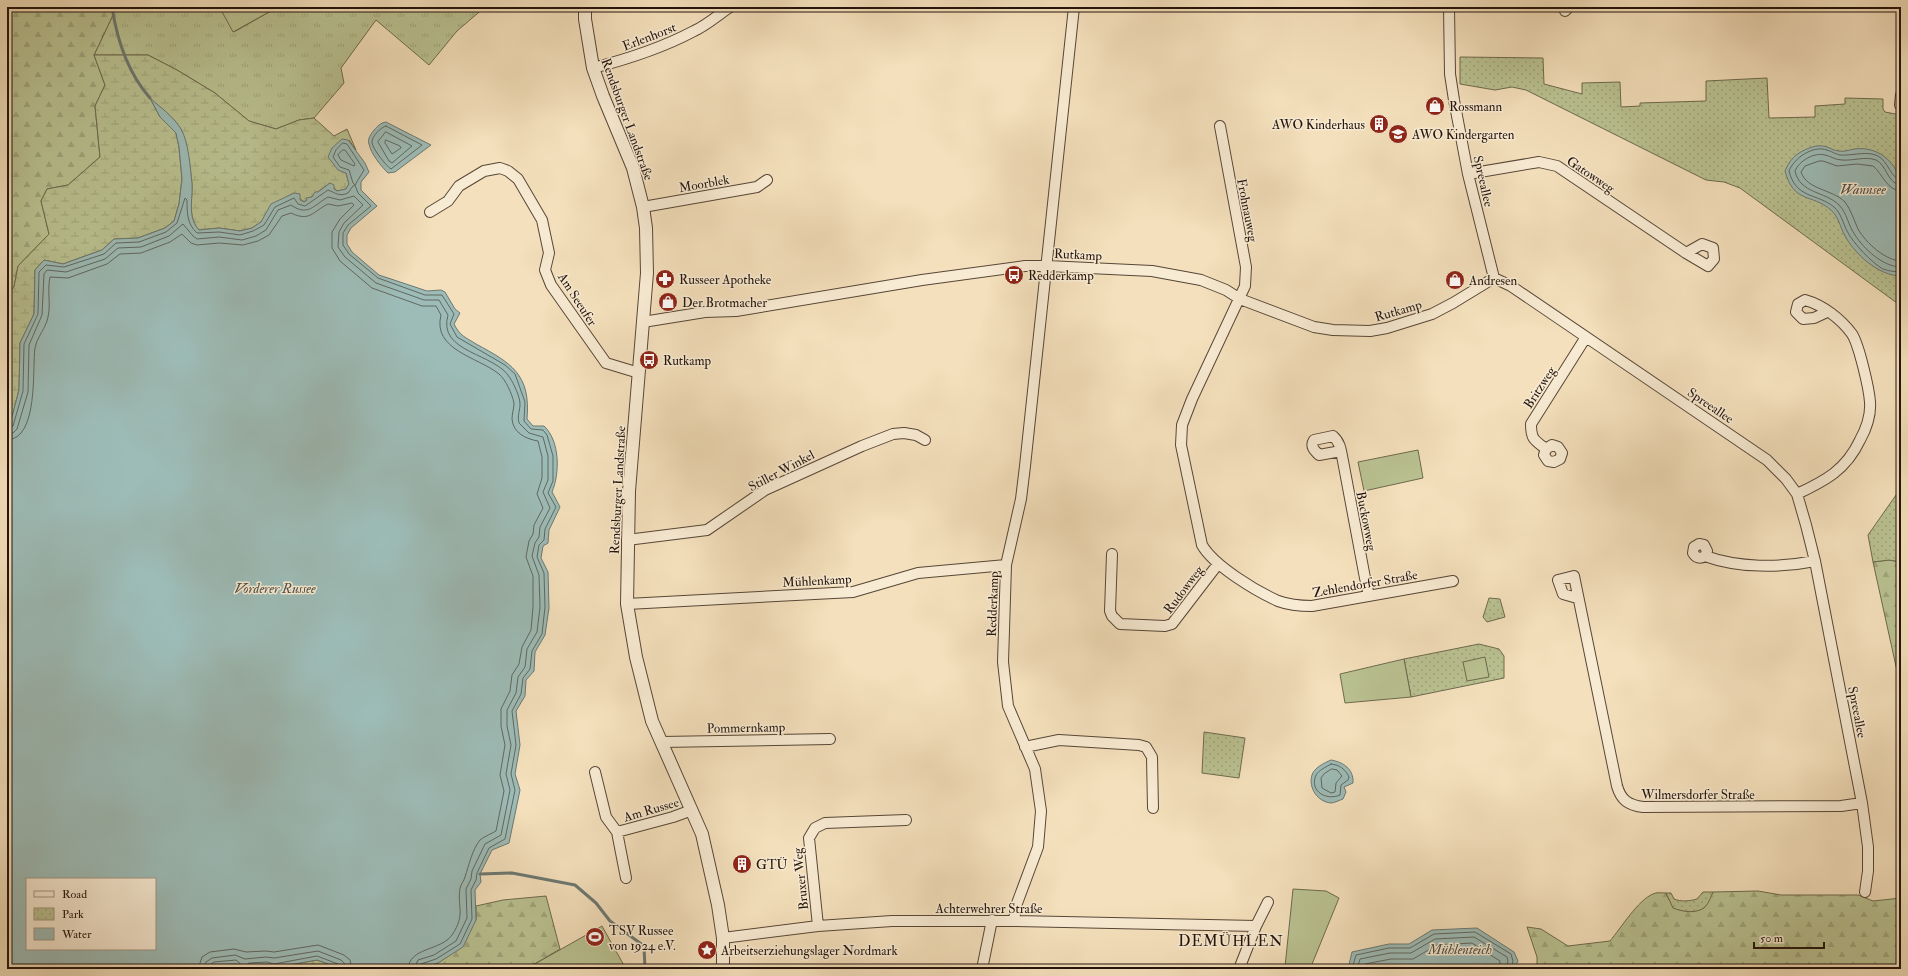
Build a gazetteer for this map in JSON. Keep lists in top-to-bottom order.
{
  "streets": {
    "street": [
      "Erlenhorst",
      "Rendsburger Landstraße",
      "Gatowweg",
      "Spreeallee",
      "Moorblek",
      "Frohnauweg",
      "Rutkamp",
      "Am Seeufer",
      "Britzweg",
      "Stiller Winkel",
      "Buckowweg",
      "Mühlenkamp",
      "Zehlendorfer Straße",
      "Rudowweg",
      "Redderkamp",
      "Pommernkamp",
      "Wilmersdorfer Straße",
      "Am Russee",
      "Bruxer Weg",
      "Achterwehrer Straße"
    ]
  },
  "crossings": [
    ["Erlenhorst", "Rendsburger Landstraße"],
    ["Rendsburger Landstraße", "Moorblek"],
    ["Rendsburger Landstraße", "Rutkamp"],
    ["Rendsburger Landstraße", "Am Seeufer"],
    ["Rendsburger Landstraße", "Stiller Winkel"],
    ["Rendsburger Landstraße", "Mühlenkamp"],
    ["Rendsburger Landstraße", "Pommernkamp"],
    ["Rendsburger Landstraße", "Am Russee"],
    ["Rendsburger Landstraße", "Achterwehrer Straße"],
    ["Gatowweg", "Spreeallee"],
    ["Spreeallee", "Rutkamp"],
    ["Spreeallee", "Britzweg"],
    ["Spreeallee", "Wilmersdorfer Straße"],
    ["Frohnauweg", "Rutkamp"],
    ["Frohnauweg", "Zehlendorfer Straße"],
    ["Rutkamp", "Zehlendorfer Straße"],
    ["Rutkamp", "Redderkamp"],
    ["Buckowweg", "Zehlendorfer Straße"],
    ["Mühlenkamp", "Redderkamp"],
    ["Zehlendorfer Straße", "Rudowweg"],
    ["Redderkamp", "Achterwehrer Straße"],
    ["Bruxer Weg", "Achterwehrer Straße"]
  ],
  "districts": ["DEMÜHLEN"],
  "water": ["Wannsee", "Vorderer Russee", "Mühlenteich"],
  "places": {
    "shop": ["Rossmann", "Andresen", "Der Brotmacher"],
    "building": ["AWO Kinderhaus", "GTÜ"],
    "school or university": ["AWO Kindergarten"],
    "bus stop": ["Redderkamp", "Rutkamp"],
    "pharmacy": ["Russeer Apotheke"],
    "sports": ["TSV Russee von 1924 e.V."],
    "place": ["Arbeitserziehungslager Nordmark"]
  },
  "legend": ["Road", "Park", "Water"],
  "scale_bar": "50 m"
}
